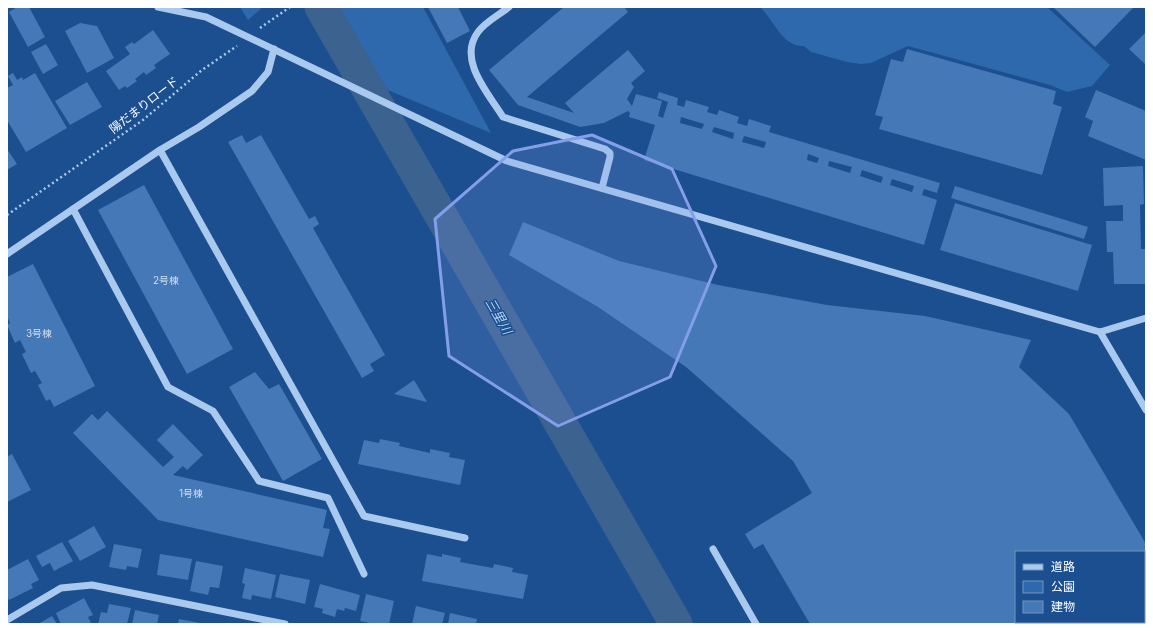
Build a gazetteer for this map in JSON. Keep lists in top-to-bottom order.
{
  "streets": {
    "path": ["陽だまりロード"]
  },
  "water": ["三里川"],
  "house_numbers": ["2号棟", "3号棟", "1号棟"],
  "legend": ["道路", "公園", "建物"]
}
